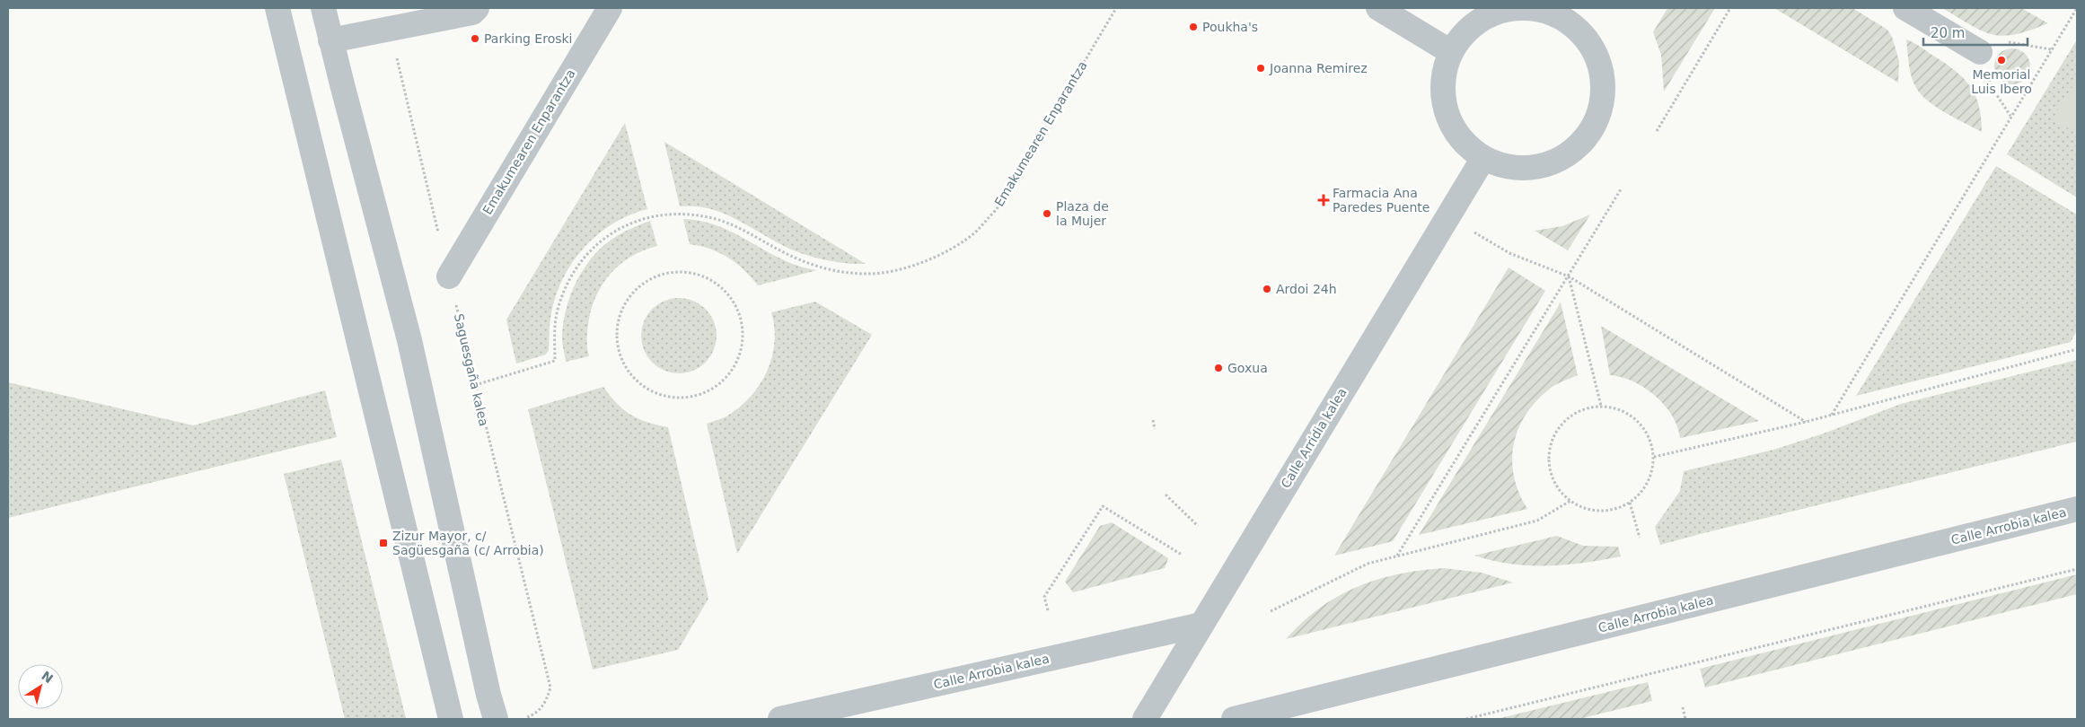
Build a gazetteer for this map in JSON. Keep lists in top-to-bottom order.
{
  "streets": {
    "street": ["Emakumearen Enparantza", "Calle Arridia kalea", "Calle Arrobia kalea"],
    "path": ["Saguesgaña kalea"]
  },
  "crossings": [
    ["Emakumearen Enparantza", "Saguesgaña kalea"],
    ["Calle Arridia kalea", "Calle Arrobia kalea"]
  ],
  "places": {
    "other": [
      "Poukha's",
      "Parking Eroski",
      "Memorial Luis Ibero",
      "Joanna Remirez",
      "Plaza de la Mujer",
      "Ardoi 24h",
      "Goxua"
    ],
    "health": ["Farmacia Ana Paredes Puente"],
    "transit": ["Zizur Mayor, c/ Sagüesgaña (c/ Arrobia)"]
  },
  "scale_bar": "20 m",
  "north": "top right"
}
